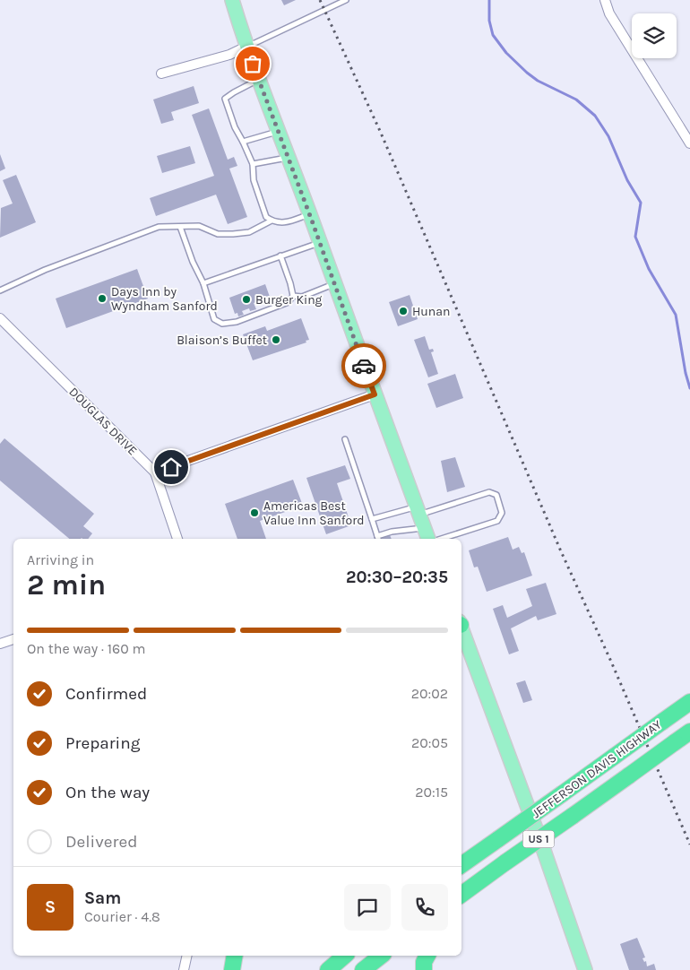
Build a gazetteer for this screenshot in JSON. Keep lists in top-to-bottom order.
{
  "streets": {
    "highway": ["JEFFERSON DAVIS HIGHWAY", "US 1"],
    "street": ["DOUGLAS DRIVE"]
  },
  "places": [
    "Days Inn by Wyndham Sanford",
    "Burger King",
    "Hunan",
    "Blaison’s Buffet",
    "Americas Best Value Inn Sanford"
  ],
  "page": {
    "heading": ["2 min", "Arriving in", "20:30–20:35"],
    "panel": ["Sam", "Courier · 4.8"],
    "bar": "On the way · 160 m",
    "list": [
      ["Confirmed", "20:02"],
      ["Preparing", "20:05"],
      ["On the way", "20:15"],
      "Delivered"
    ],
    "round": "S"
  }
}
